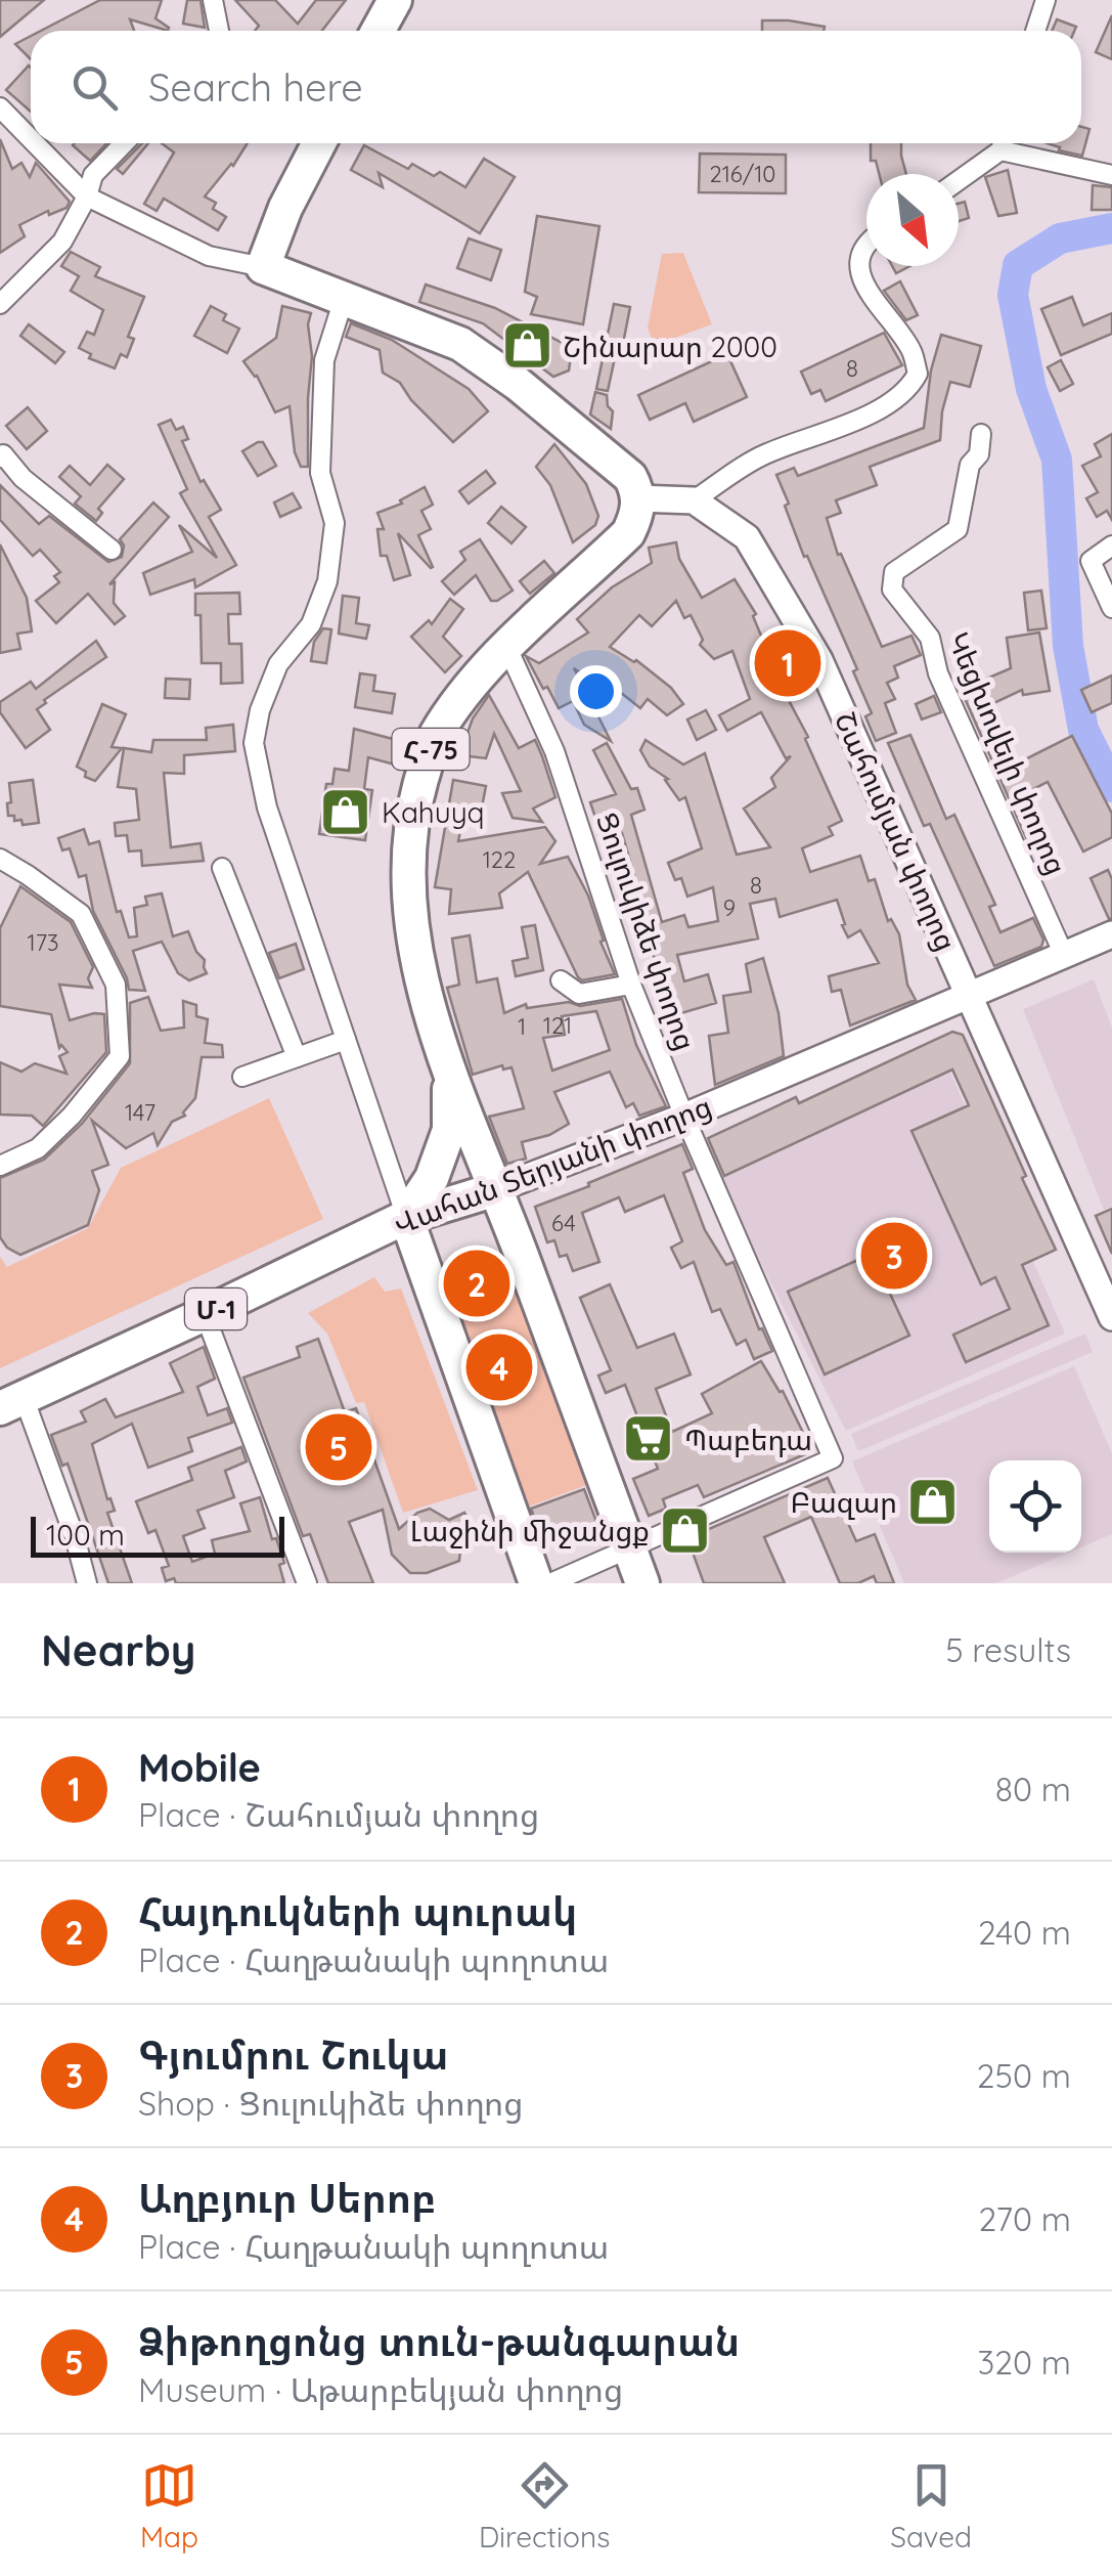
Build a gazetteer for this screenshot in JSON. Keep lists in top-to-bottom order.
{
  "streets": {
    "highway": ["Հ-75", "Վահան Տերյանի փողոց", "Մ-1"],
    "street": ["Կեցխովելի փողոց", "Շահումյան փողոց", "Ցուլուկիձե փողոց"]
  },
  "crossings": [
    ["Հ-75", "Ցուլուկիձե փողոց"],
    ["Հ-75", "Վահան Տերյանի փողոց"],
    ["Կեցխովելի փողոց", "Վահան Տերյանի փողոց"],
    ["Շահումյան փողոց", "Վահան Տերյանի փողոց"],
    ["Ցուլուկիձե փողոց", "Վահան Տերյանի փողոց"]
  ],
  "places": {
    "shop": [
      "Շինարար 2000",
      "Kahuyq",
      "Բազար",
      "Լաջինի միջանցք"
    ],
    "supermarket": ["Պաբեդա"]
  },
  "house_numbers": [
    "216/10",
    "8",
    "122",
    "8",
    "9",
    "173",
    "121",
    "1",
    "147",
    "64"
  ],
  "scale_bar": "100 m",
  "north": "bottom right",
  "page": {
    "search": "Search here",
    "pins": [
      "1",
      "3",
      "2",
      "4",
      "5"
    ],
    "scale": "100 m",
    "heading": ["Nearby", "5 results"],
    "list": [
      {
        "mark": "1",
        "name": "Mobile",
        "note": "Place · Շահումյան փողոց",
        "value": "80 m"
      },
      {
        "mark": "2",
        "name": "Հայդուկների պուրակ",
        "note": "Place · Հաղթանակի պողոտա",
        "value": "240 m"
      },
      {
        "mark": "3",
        "name": "Գյումրու Շուկա",
        "note": "Shop · Ցուլուկիձե փողոց",
        "value": "250 m"
      },
      {
        "mark": "4",
        "name": "Աղբյուր Սերոբ",
        "note": "Place · Հաղթանակի պողոտա",
        "value": "270 m"
      },
      {
        "mark": "5",
        "name": "Ձիթողցոնց տուն-թանգարան",
        "note": "Museum · Աթարբեկյան փողոց",
        "value": "320 m"
      }
    ],
    "nav": ["Map", "Directions", "Saved"]
  }
}
